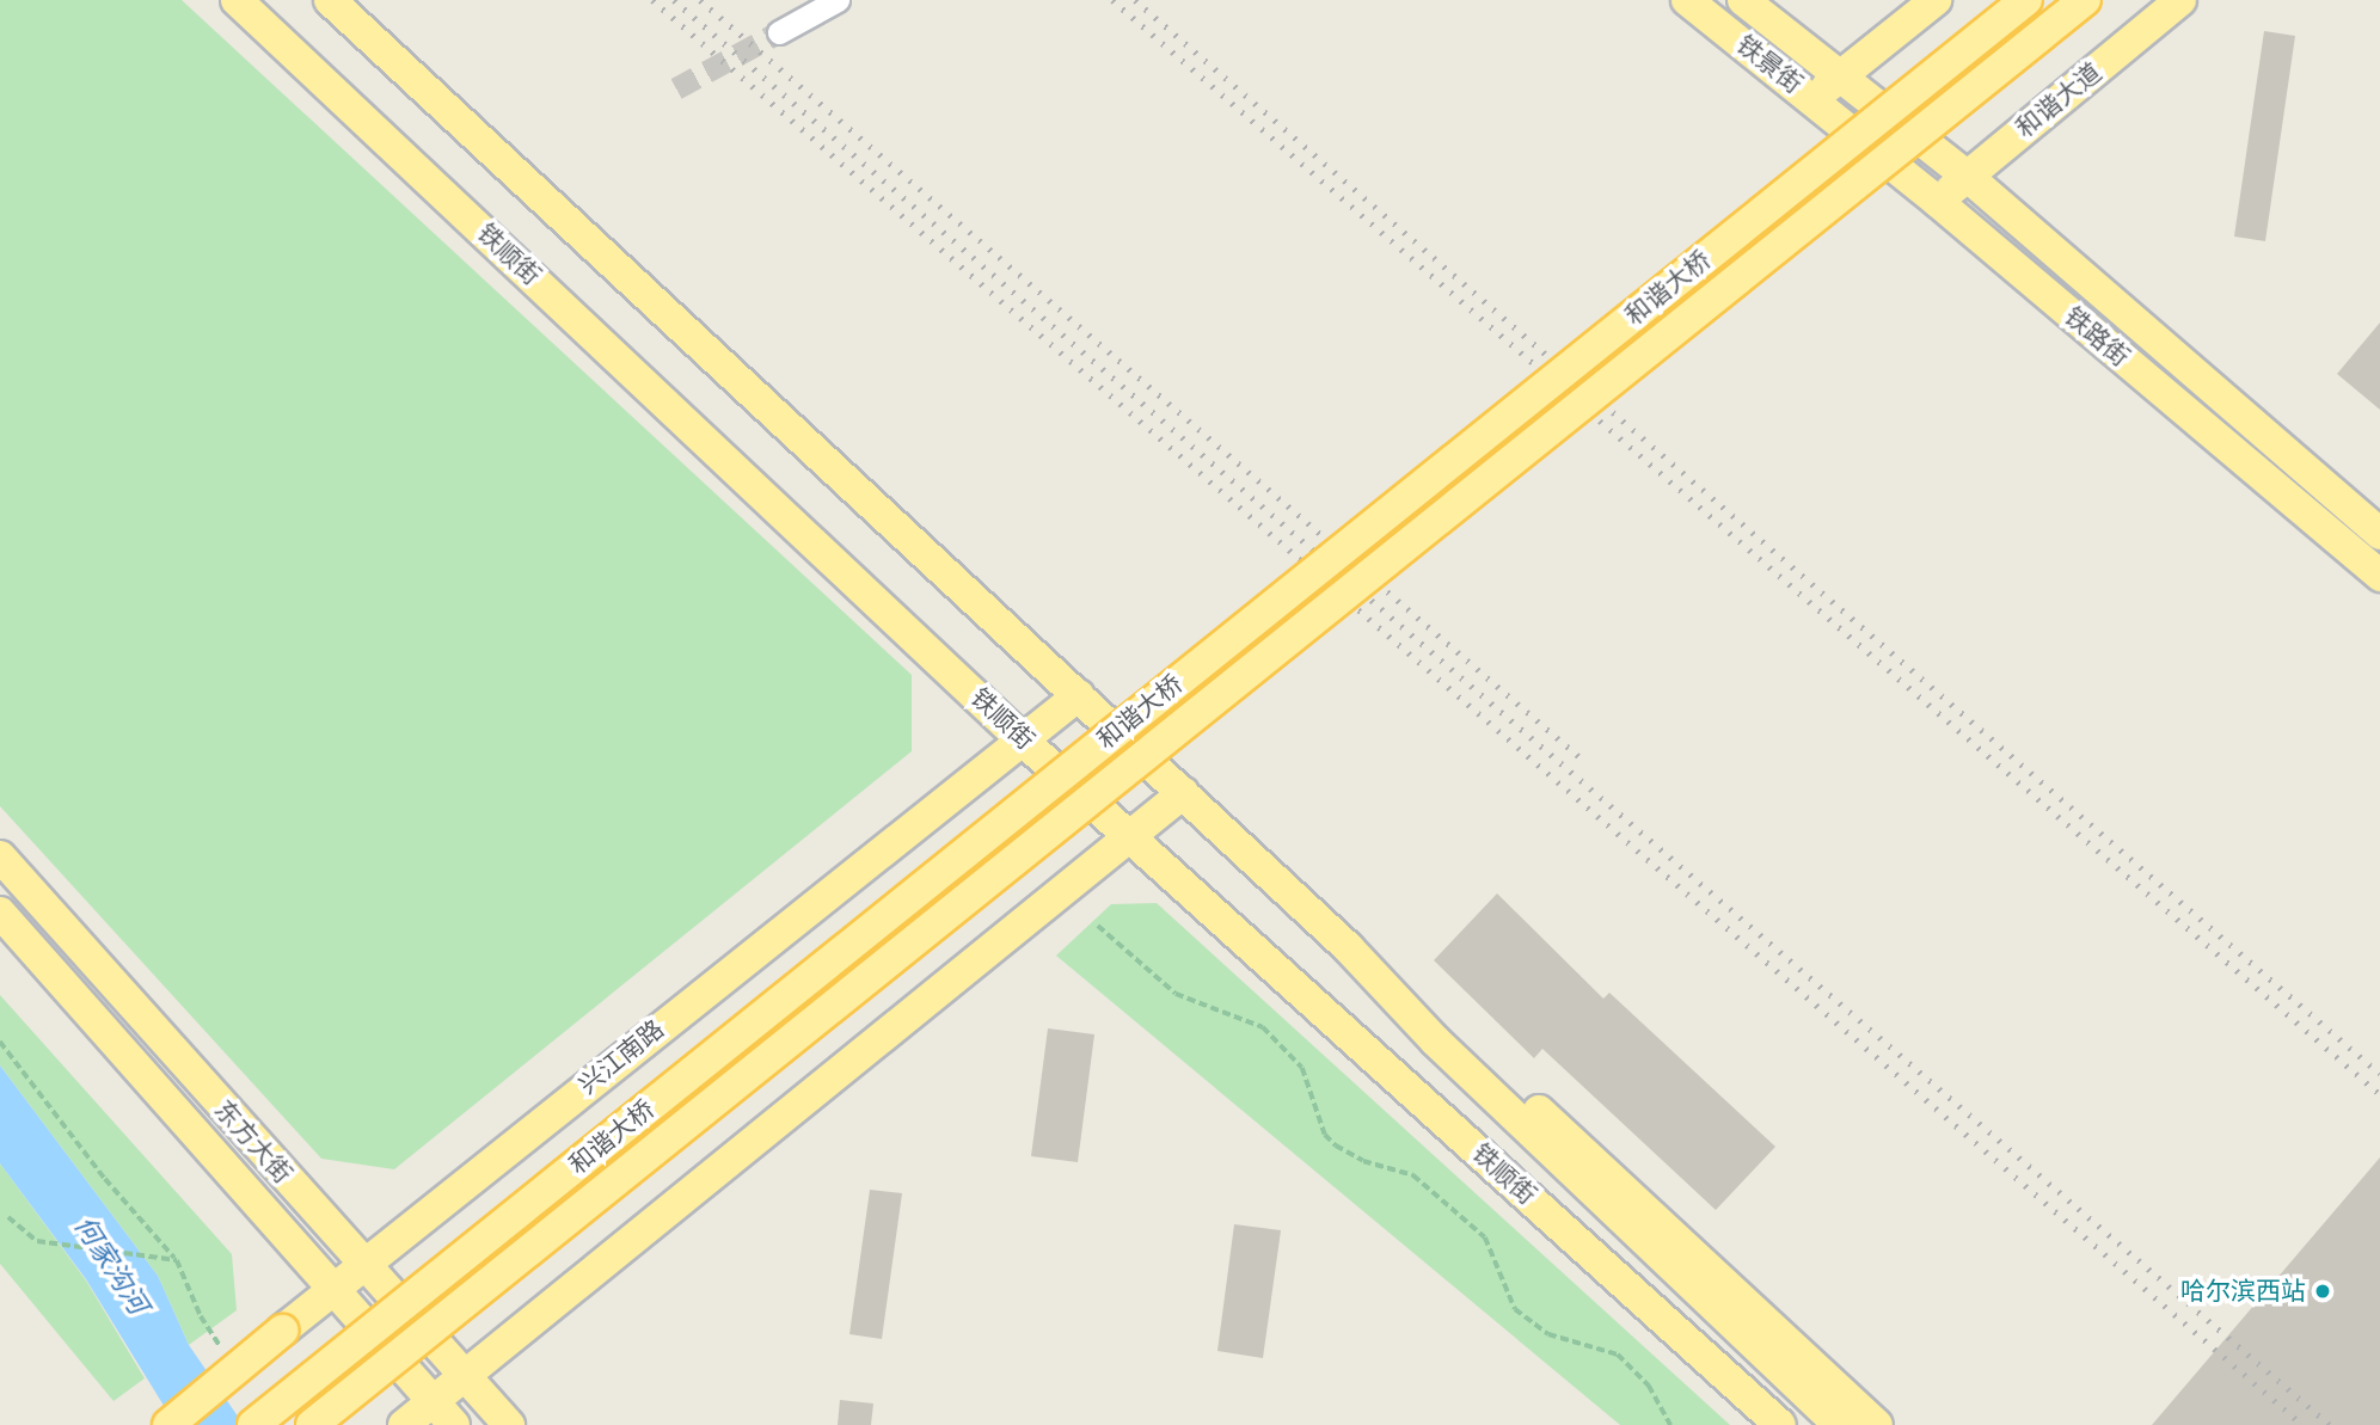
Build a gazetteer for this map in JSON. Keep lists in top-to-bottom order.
{
  "streets": {
    "main road": [
      "铁景街",
      "和谐大道",
      "铁顺街",
      "和谐大桥",
      "铁路街",
      "兴江南路",
      "东方大街"
    ]
  },
  "crossings": [
    ["铁景街", "铁路街"],
    ["和谐大道", "铁路街"],
    ["铁顺街", "兴江南路"],
    ["兴江南路", "东方大街"]
  ],
  "water": ["何家沟河"],
  "places": ["哈尔滨西站"]
}
